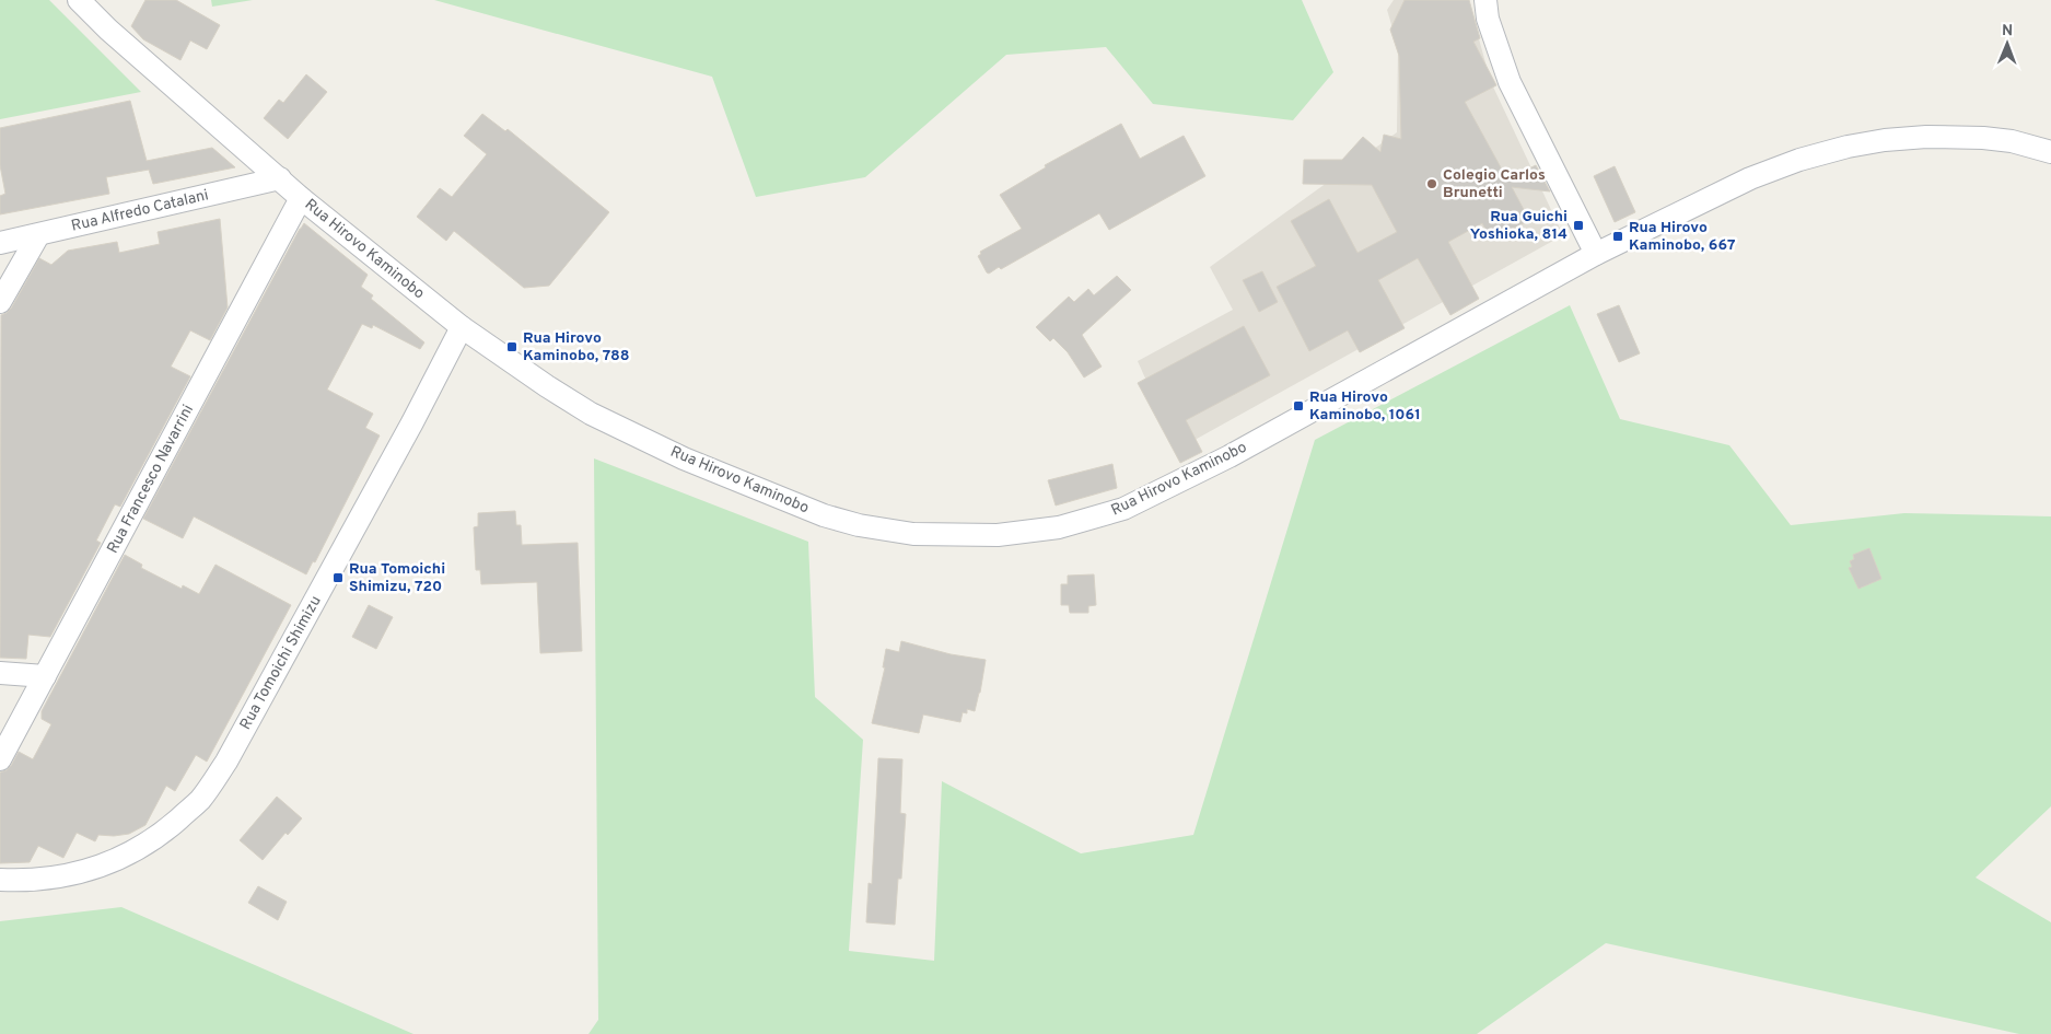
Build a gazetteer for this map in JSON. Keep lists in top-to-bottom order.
{
  "streets": {
    "street": [
      "Rua Alfredo Catalani",
      "Rua Hirovo Kaminobo",
      "Rua Francesco Navarrini",
      "Rua Tomoichi Shimizu"
    ]
  },
  "crossings": [
    ["Rua Alfredo Catalani", "Rua Hirovo Kaminobo"],
    ["Rua Hirovo Kaminobo", "Rua Francesco Navarrini"],
    ["Rua Hirovo Kaminobo", "Rua Tomoichi Shimizu"]
  ],
  "places": {
    "other": ["Colegio Carlos Brunetti"],
    "transit": [
      "Rua Guichi Yoshioka, 814",
      "Rua Hirovo Kaminobo, 667",
      "Rua Hirovo Kaminobo, 788",
      "Rua Hirovo Kaminobo, 1061",
      "Rua Tomoichi Shimizu, 720"
    ]
  },
  "north": "top"
}
